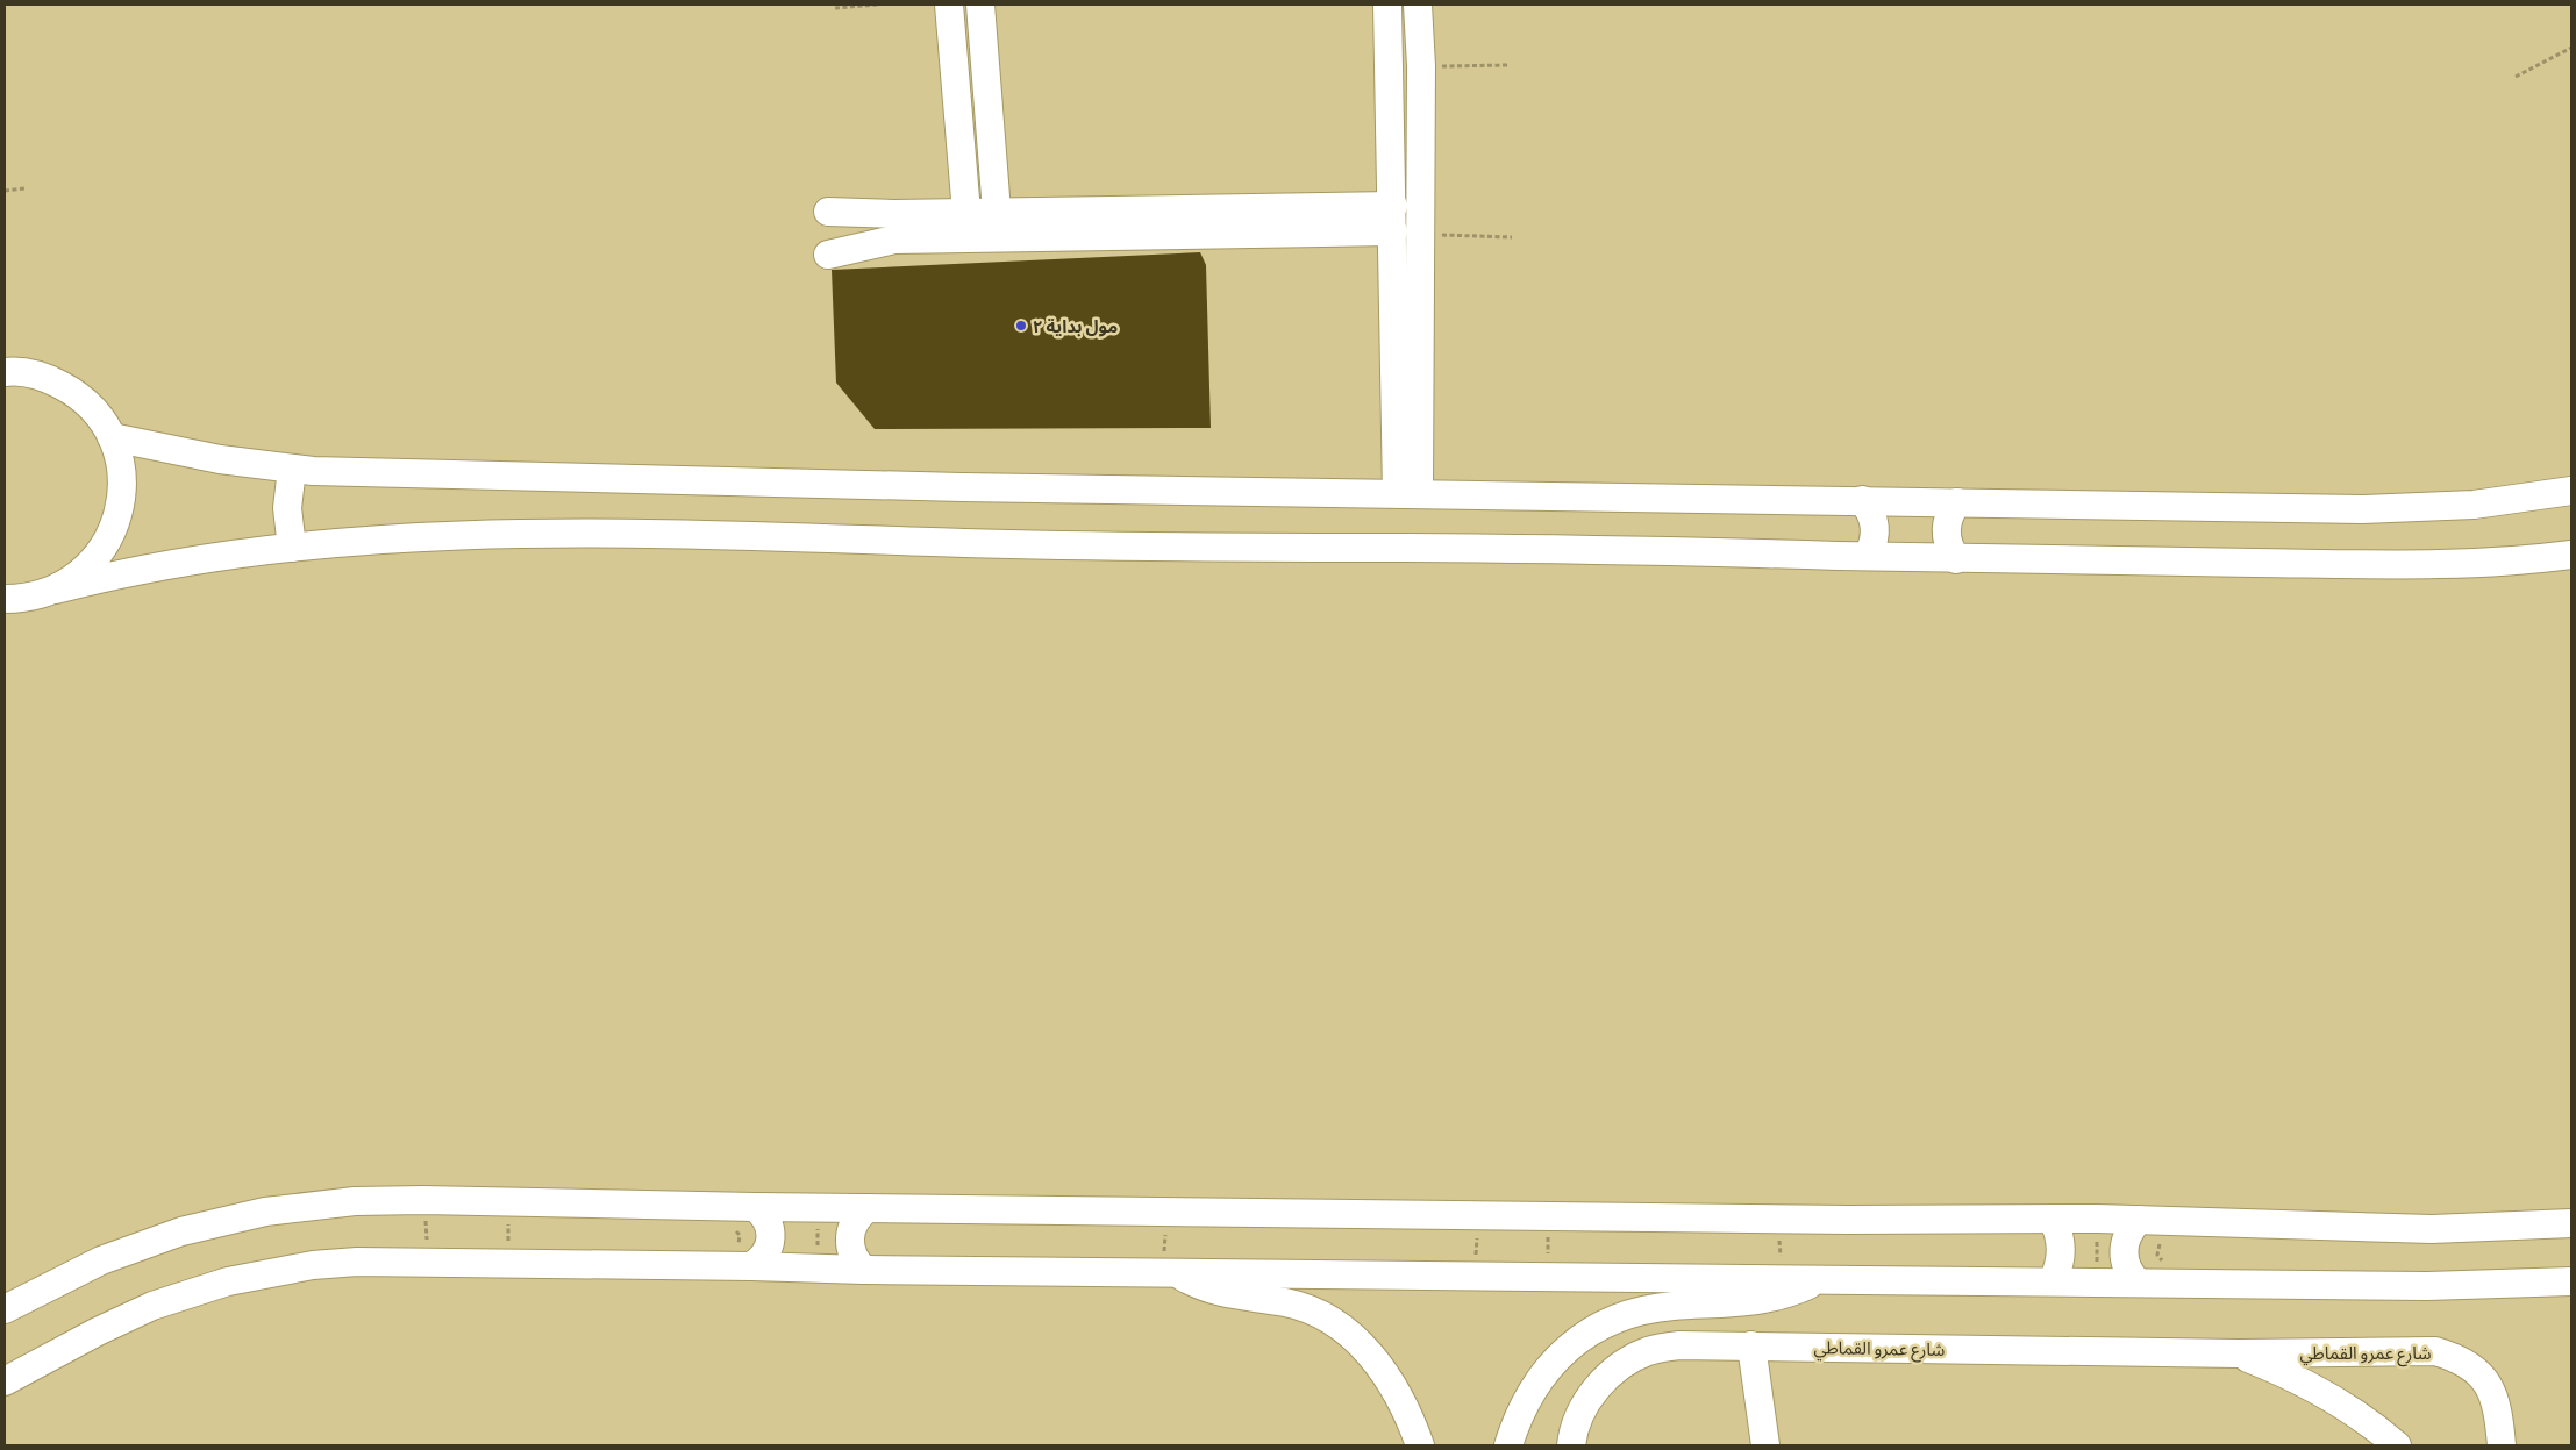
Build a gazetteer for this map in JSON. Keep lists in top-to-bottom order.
{
  "streets": {
    "street": ["شارع عمرو القماطي"]
  },
  "places": ["مول بداية ۲"]
}
